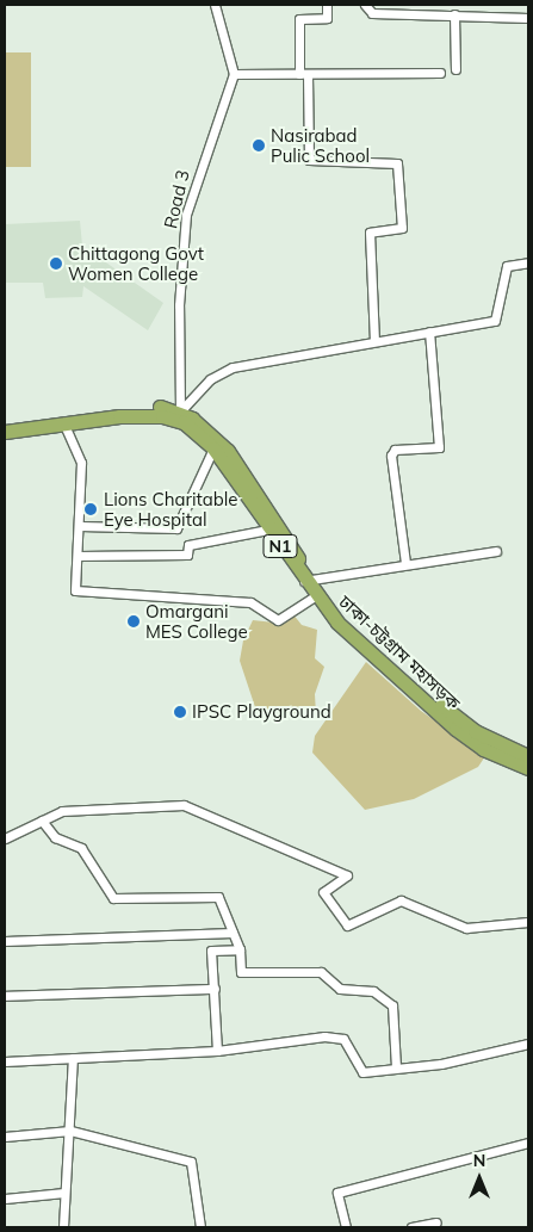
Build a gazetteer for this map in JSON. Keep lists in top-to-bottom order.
{
  "streets": {
    "highway": ["N1", "ঢাকা-চট্টগ্রাম মহাসড়ক"],
    "street": ["Road 3"]
  },
  "crossings": [
    ["Road 3", "ঢাকা-চট্টগ্রাম মহাসড়ক"]
  ],
  "places": [
    "Nasirabad Pulic School",
    "Chittagong Govt Women College",
    "Lions Charitable Eye Hospital",
    "Omargani MES College",
    "IPSC Playground"
  ],
  "north": "top"
}
